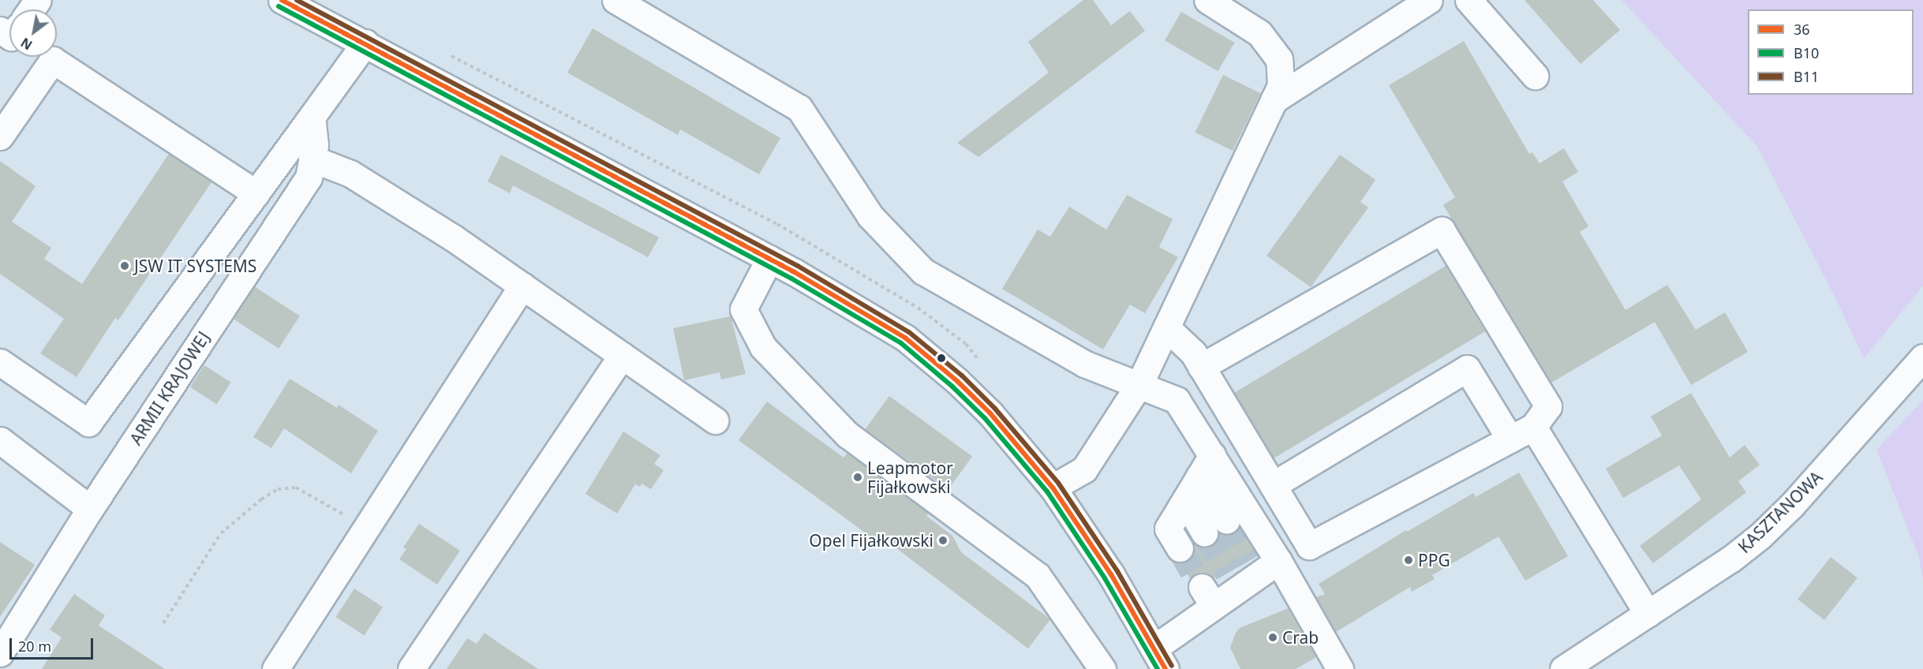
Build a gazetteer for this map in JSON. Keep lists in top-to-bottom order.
{
  "streets": {
    "street": ["ARMII KRAJOWEJ", "KASZTANOWA"]
  },
  "places": [
    "JSW IT SYSTEMS",
    "Leapmotor Fijałkowski",
    "Opel Fijałkowski",
    "PPG",
    "Crab"
  ],
  "lines": ["transit line 36", "transit line B11", "transit line B10"],
  "legend": ["36", "B10", "B11"],
  "scale_bar": "20 m",
  "north": "bottom left"
}
